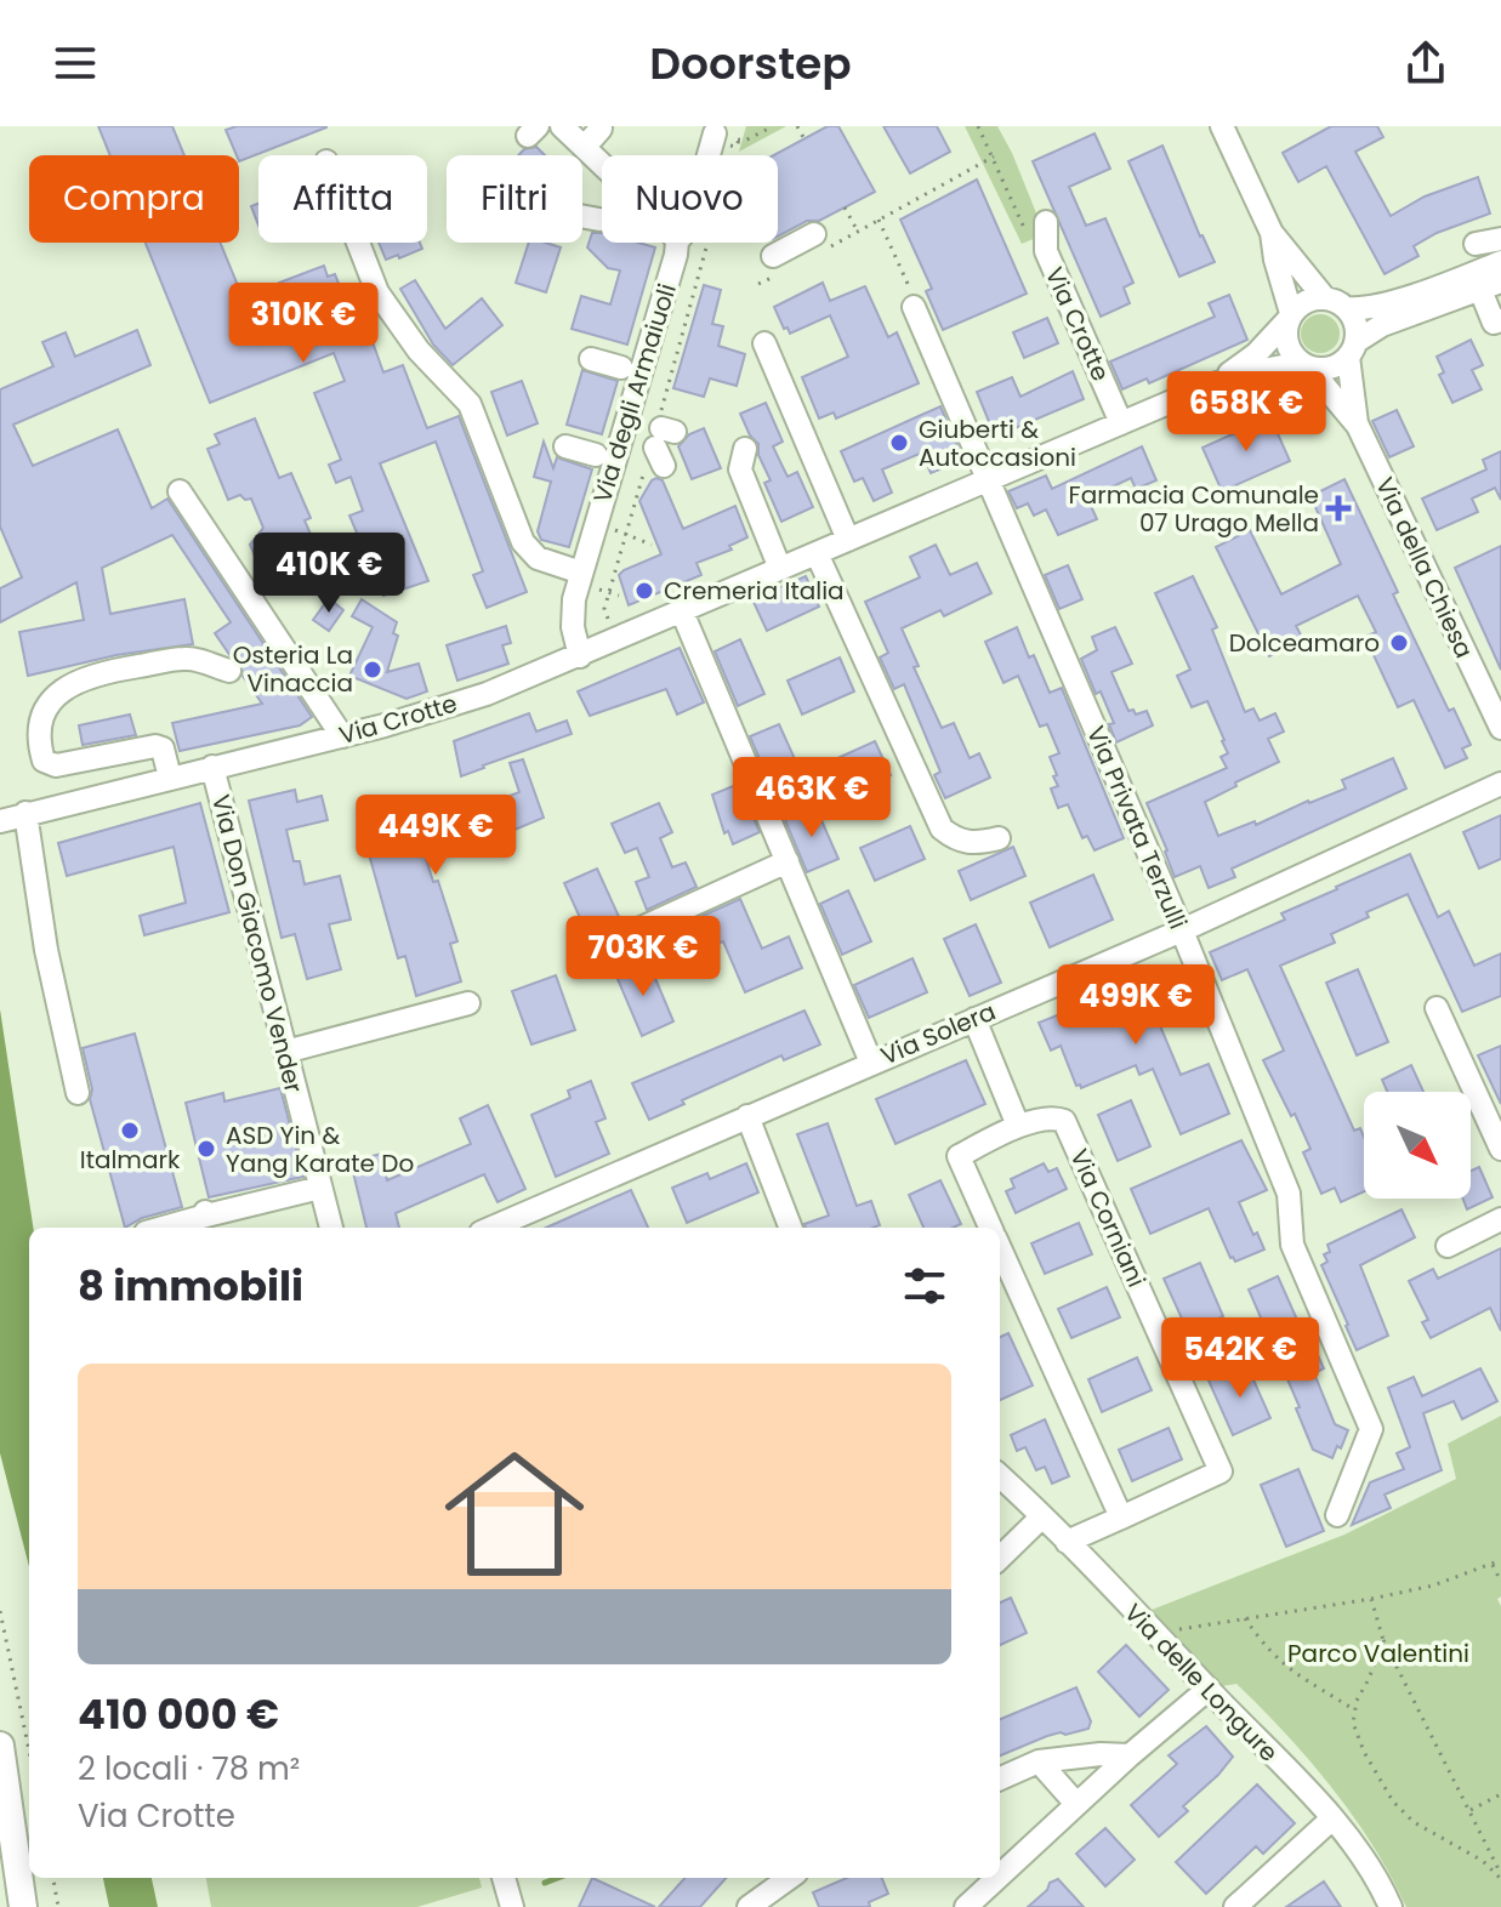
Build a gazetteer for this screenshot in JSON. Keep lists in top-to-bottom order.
{
  "streets": {
    "street": [
      "Via Crotte",
      "Via degli Armaiuoli",
      "Via della Chiesa",
      "Via Privata Terzulli",
      "Via Don Giacomo Vender",
      "Via Solera",
      "Via Corniani",
      "Via delle Longure"
    ]
  },
  "crossings": [
    ["Via Crotte", "Via degli Armaiuoli"],
    ["Via Crotte", "Via della Chiesa"],
    ["Via Crotte", "Via Privata Terzulli"],
    ["Via Crotte", "Via Don Giacomo Vender"],
    ["Via Privata Terzulli", "Via Solera"],
    ["Via Corniani", "Via delle Longure"]
  ],
  "parks": ["Parco Valentini"],
  "places": {
    "other": [
      "Giuberti & Autoccasioni",
      "Cremeria Italia",
      "Dolceamaro",
      "Osteria La Vinaccia",
      "Italmark",
      "ASD Yin & Yang Karate Do"
    ],
    "health": ["Farmacia Comunale 07 Urago Mella"]
  },
  "north": "bottom right",
  "page": {
    "header": "Doorstep",
    "chip": [
      "Compra",
      "Affitta",
      "Filtri",
      "Nuovo"
    ],
    "price": [
      "310K €",
      "658K €",
      "410K €",
      "463K €",
      "449K €",
      "703K €",
      "499K €",
      "542K €"
    ],
    "heading": "8 immobili",
    "list": [
      {
        "name": "410 000 €",
        "note": "2 locali · 78 m² · Via Crotte"
      }
    ]
  }
}
